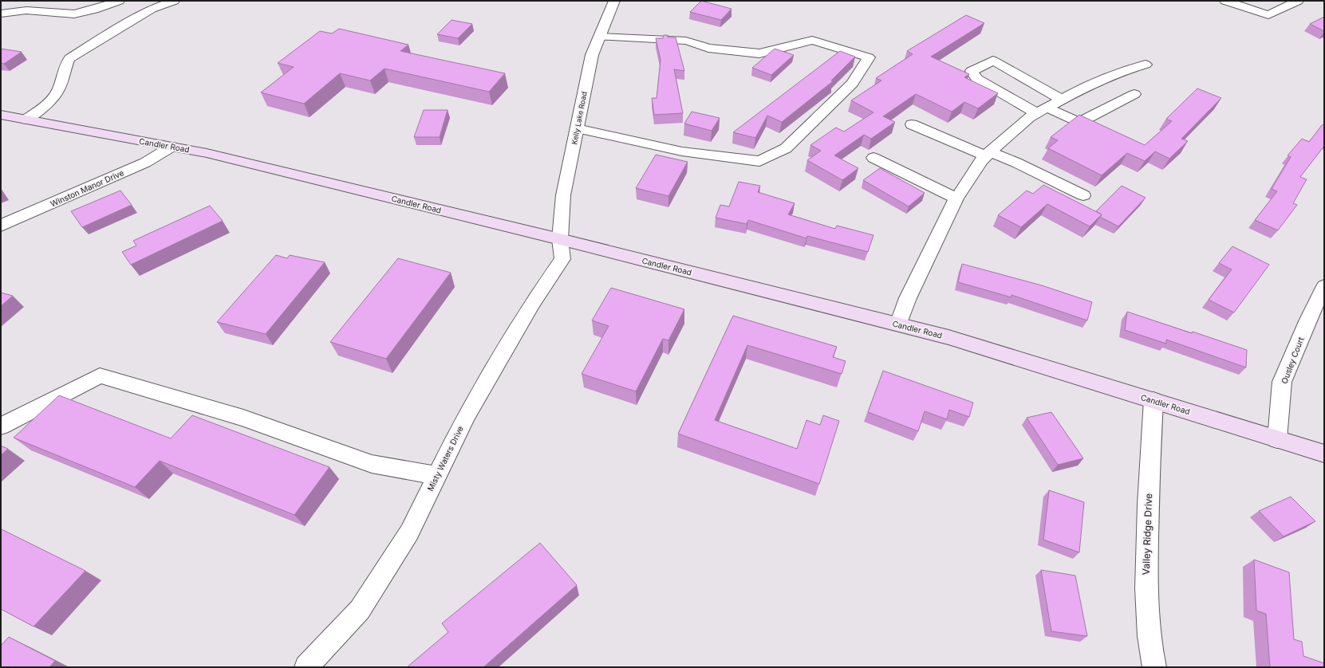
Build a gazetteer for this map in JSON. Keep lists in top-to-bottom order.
{
  "streets": {
    "main road": ["Candler Road"],
    "street": [
      "Kelly Lake Road",
      "Winston Manor Drive",
      "Ousley Court",
      "Misty Waters Drive",
      "Valley Ridge Drive"
    ]
  },
  "crossings": [
    ["Kelly Lake Road", "Candler Road"],
    ["Kelly Lake Road", "Misty Waters Drive"],
    ["Candler Road", "Winston Manor Drive"],
    ["Candler Road", "Ousley Court"],
    ["Candler Road", "Misty Waters Drive"],
    ["Candler Road", "Valley Ridge Drive"]
  ]
}
